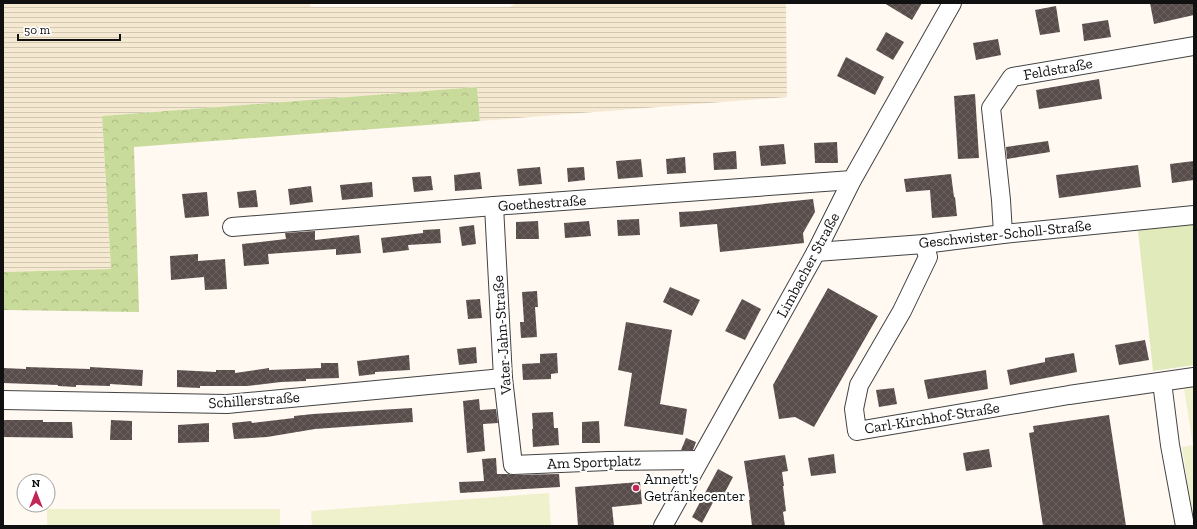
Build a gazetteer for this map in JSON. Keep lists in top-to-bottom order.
{
  "streets": {
    "street": [
      "Feldstraße",
      "Goethestraße",
      "Geschwister-Scholl-Straße",
      "Limbacher Straße",
      "Vater-Jahn-Straße",
      "Schillerstraße",
      "Carl-Kirchhof-Straße",
      "Am Sportplatz"
    ]
  },
  "crossings": [
    ["Feldstraße", "Geschwister-Scholl-Straße"],
    ["Goethestraße", "Limbacher Straße"],
    ["Goethestraße", "Vater-Jahn-Straße"],
    ["Geschwister-Scholl-Straße", "Limbacher Straße"],
    ["Geschwister-Scholl-Straße", "Carl-Kirchhof-Straße"],
    ["Limbacher Straße", "Am Sportplatz"],
    ["Vater-Jahn-Straße", "Schillerstraße"],
    ["Vater-Jahn-Straße", "Am Sportplatz"]
  ],
  "places": ["Annett's Getränkecenter"],
  "scale_bar": "50 m",
  "north": "top"
}
